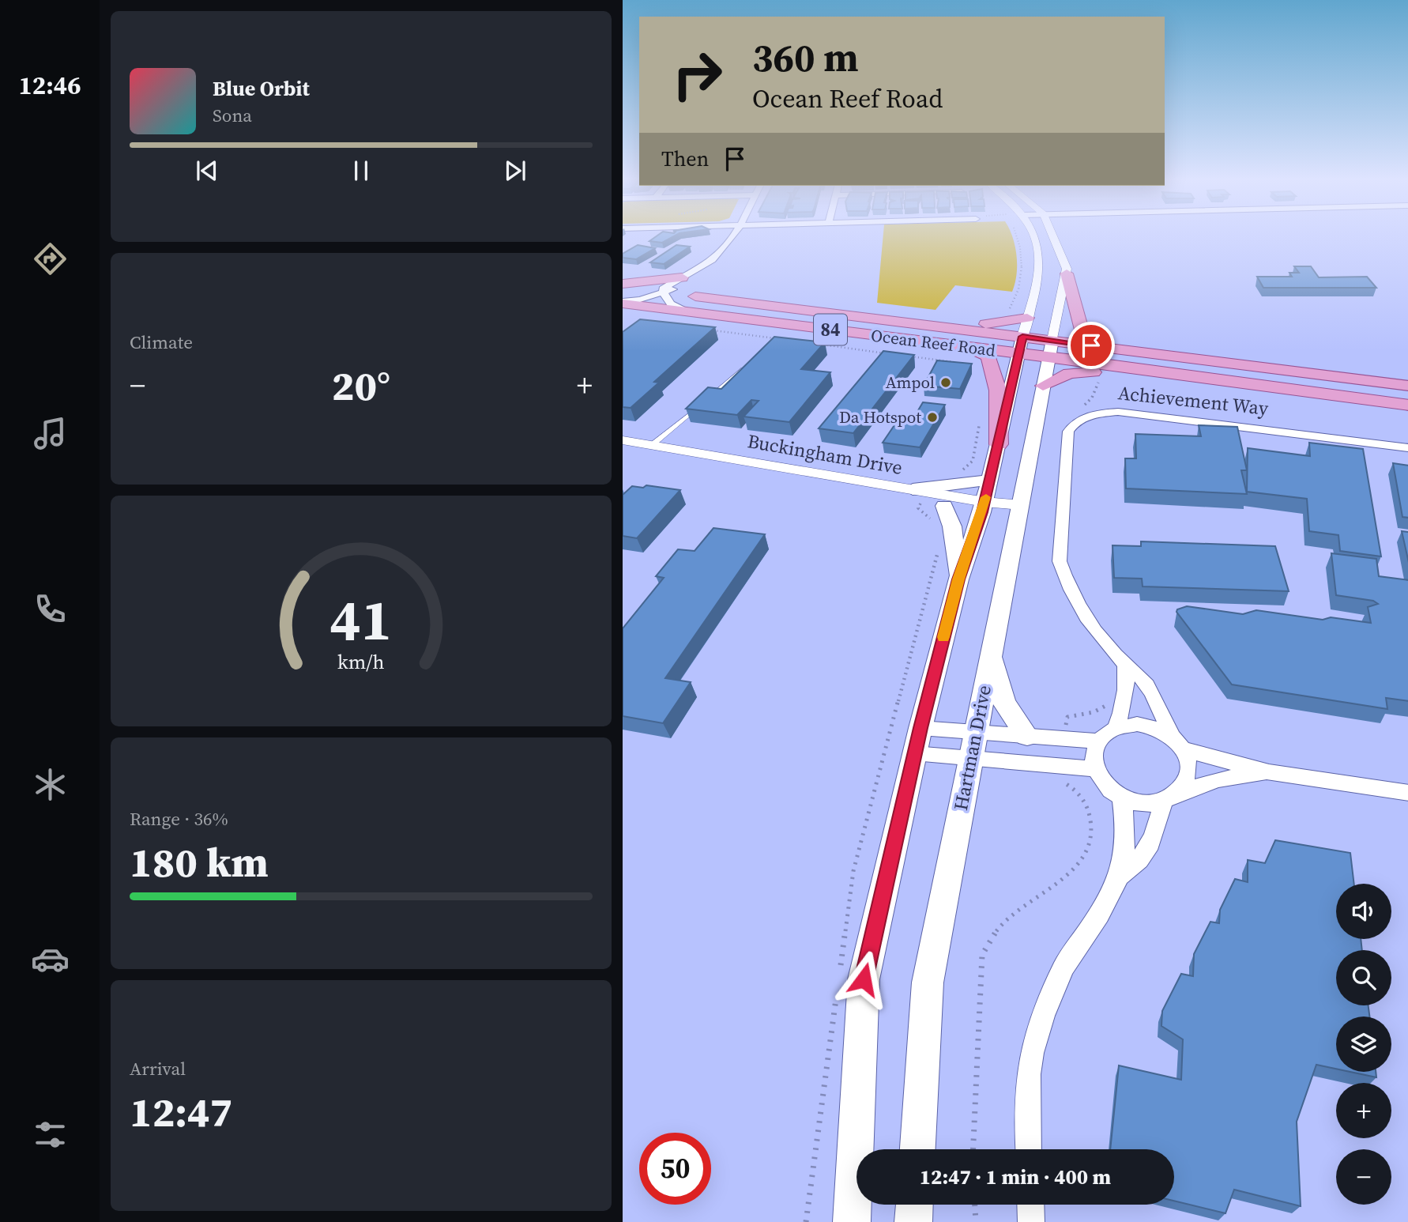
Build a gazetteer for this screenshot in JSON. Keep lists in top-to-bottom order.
{
  "streets": {
    "main road": ["84", "Ocean Reef Road", "Hartman Drive"],
    "street": ["Achievement Way", "Buckingham Drive"]
  },
  "crossings": [
    ["Ocean Reef Road", "Hartman Drive"],
    ["Buckingham Drive", "Hartman Drive"]
  ],
  "places": ["Ampol", "Da Hotspot"],
  "page": {
    "tabs": "12:46",
    "turn": ["360 m", "Ocean Reef Road"],
    "song": ["Blue Orbit", "Sona"],
    "then": "Then",
    "tile": [
      "Climate",
      ["Range · 36%", "180 km"],
      ["Arrival", "12:47"]
    ],
    "heat": ["−", "20°", "+"],
    "map_buttons": ["+", "−"],
    "limit": "50",
    "trip": "12:47 · 1 min · 400 m",
    "gauge": ["41", "km/h"]
  }
}
